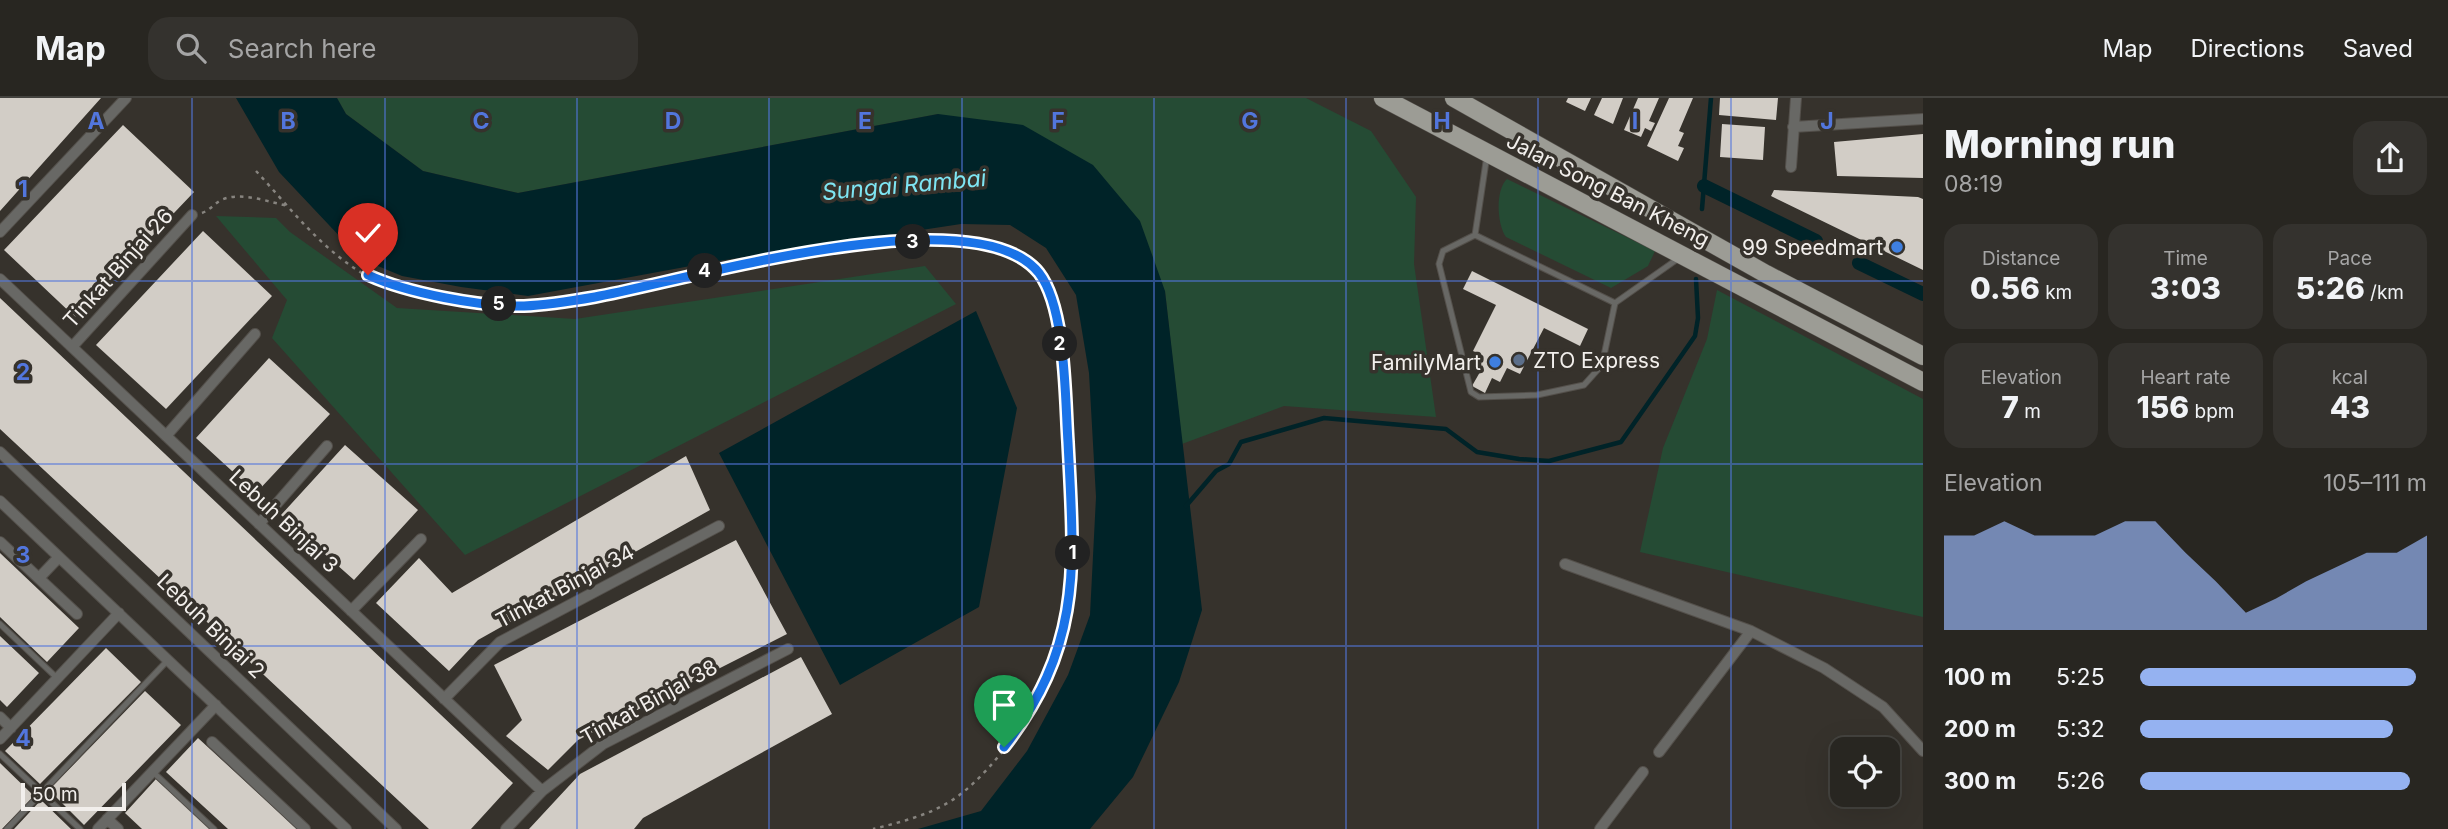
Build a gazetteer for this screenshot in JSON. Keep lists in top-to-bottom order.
{
  "streets": {
    "main road": ["Jalan Song Ban Kheng"],
    "street": [
      "Tinkat Binjai 26",
      "Lebuh Binjai 3",
      "Tinkat Binjai 34",
      "Lebuh Binjai 2",
      "Tinkat Binjai 38"
    ]
  },
  "crossings": [
    ["Tinkat Binjai 26", "Lebuh Binjai 3"],
    ["Lebuh Binjai 3", "Tinkat Binjai 34"],
    ["Lebuh Binjai 3", "Tinkat Binjai 38"]
  ],
  "water": ["Sungai Rambai"],
  "places": ["99 Speedmart", "ZTO Express", "FamilyMart"],
  "scale_bar": "50 m",
  "page": {
    "header": "Map",
    "search": "Search here",
    "nav": ["Map", "Directions", "Saved"],
    "heading": ["Morning run", "08:19"],
    "stats": [
      ["Distance", "0.56 km"],
      ["Time", "3:03"],
      ["Pace", "5:26 /km"],
      ["Elevation", "7 m"],
      ["Heart rate", "156 bpm"],
      ["kcal", "43"]
    ],
    "pins": [
      "3",
      "4",
      "5",
      "2",
      "1"
    ],
    "chart": ["Elevation", "105–111 m"],
    "list": [
      {
        "name": "100 m",
        "note": "5:25"
      },
      {
        "name": "200 m",
        "note": "5:32"
      },
      {
        "name": "300 m",
        "note": "5:26"
      }
    ],
    "scale": "50 m"
  },
  "grid": {
    "columns": [
      "A",
      "B",
      "C",
      "D",
      "E",
      "F",
      "G",
      "H",
      "I",
      "J"
    ],
    "rows": [
      "1",
      "2",
      "3",
      "4"
    ]
  }
}
